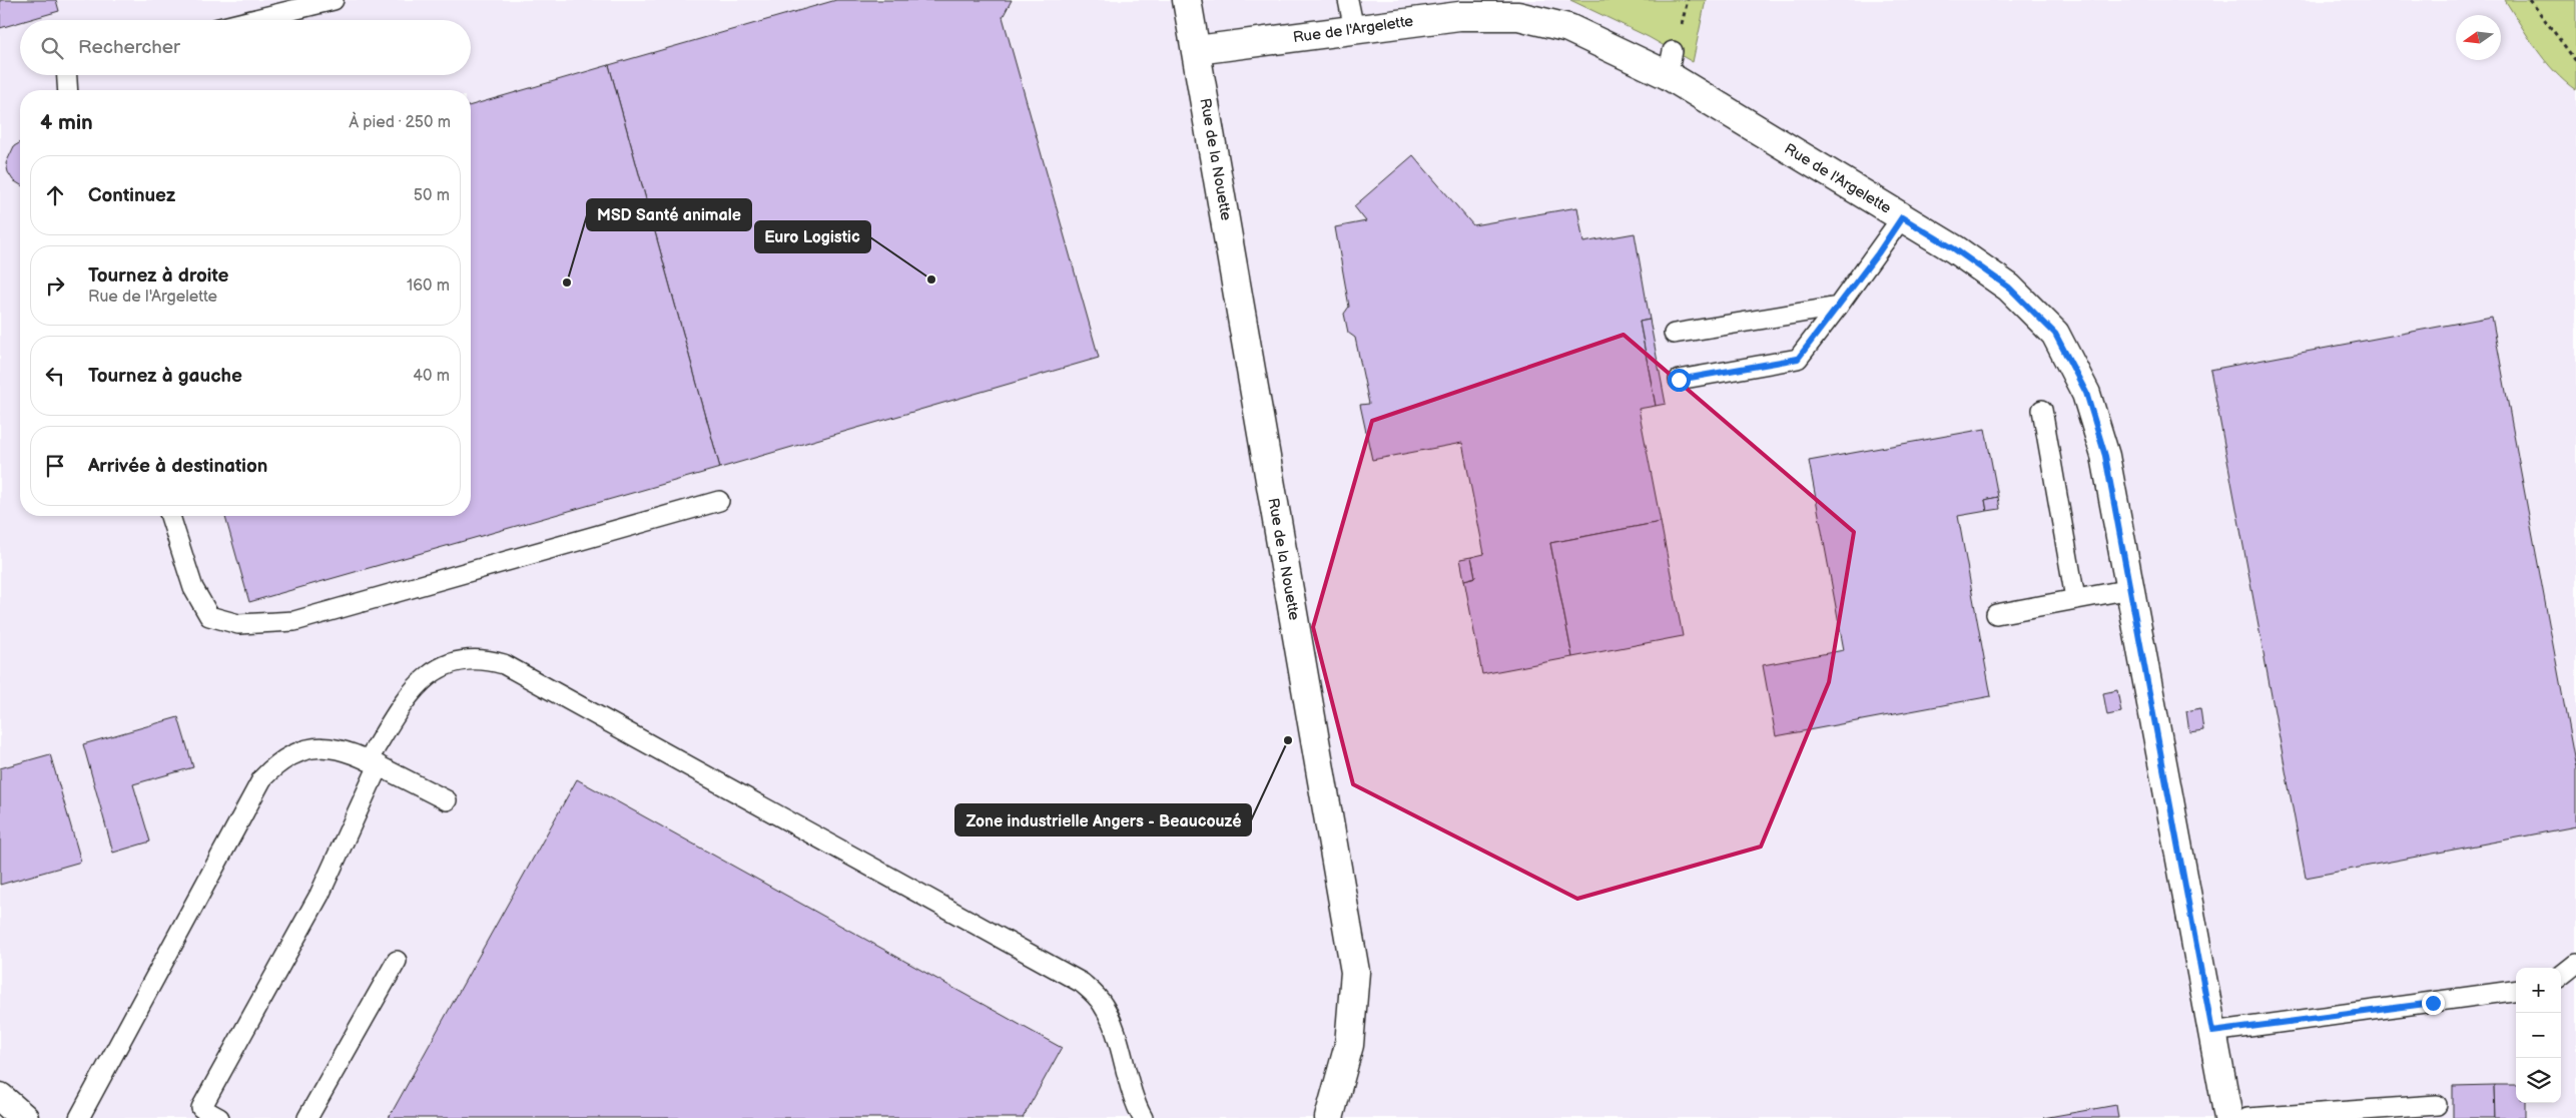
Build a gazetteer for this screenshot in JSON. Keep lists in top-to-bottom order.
{
  "streets": {
    "street": ["Rue de l'Argelette", "Rue de la Nouette"]
  },
  "crossings": [
    ["Rue de l'Argelette", "Rue de la Nouette"]
  ],
  "places": ["Euro Logistic", "MSD Santé animale", "Zone industrielle Angers - Beaucouzé"],
  "north": "left",
  "page": {
    "search": "Rechercher",
    "heading": ["4 min", "À pied · 250 m"],
    "list": [
      ["Continuez", "50 m"],
      ["Tournez à droite", "Rue de l'Argelette", "160 m"],
      ["Tournez à gauche", "40 m"],
      "Arrivée à destination"
    ],
    "map_buttons": ["+", "−"]
  }
}
